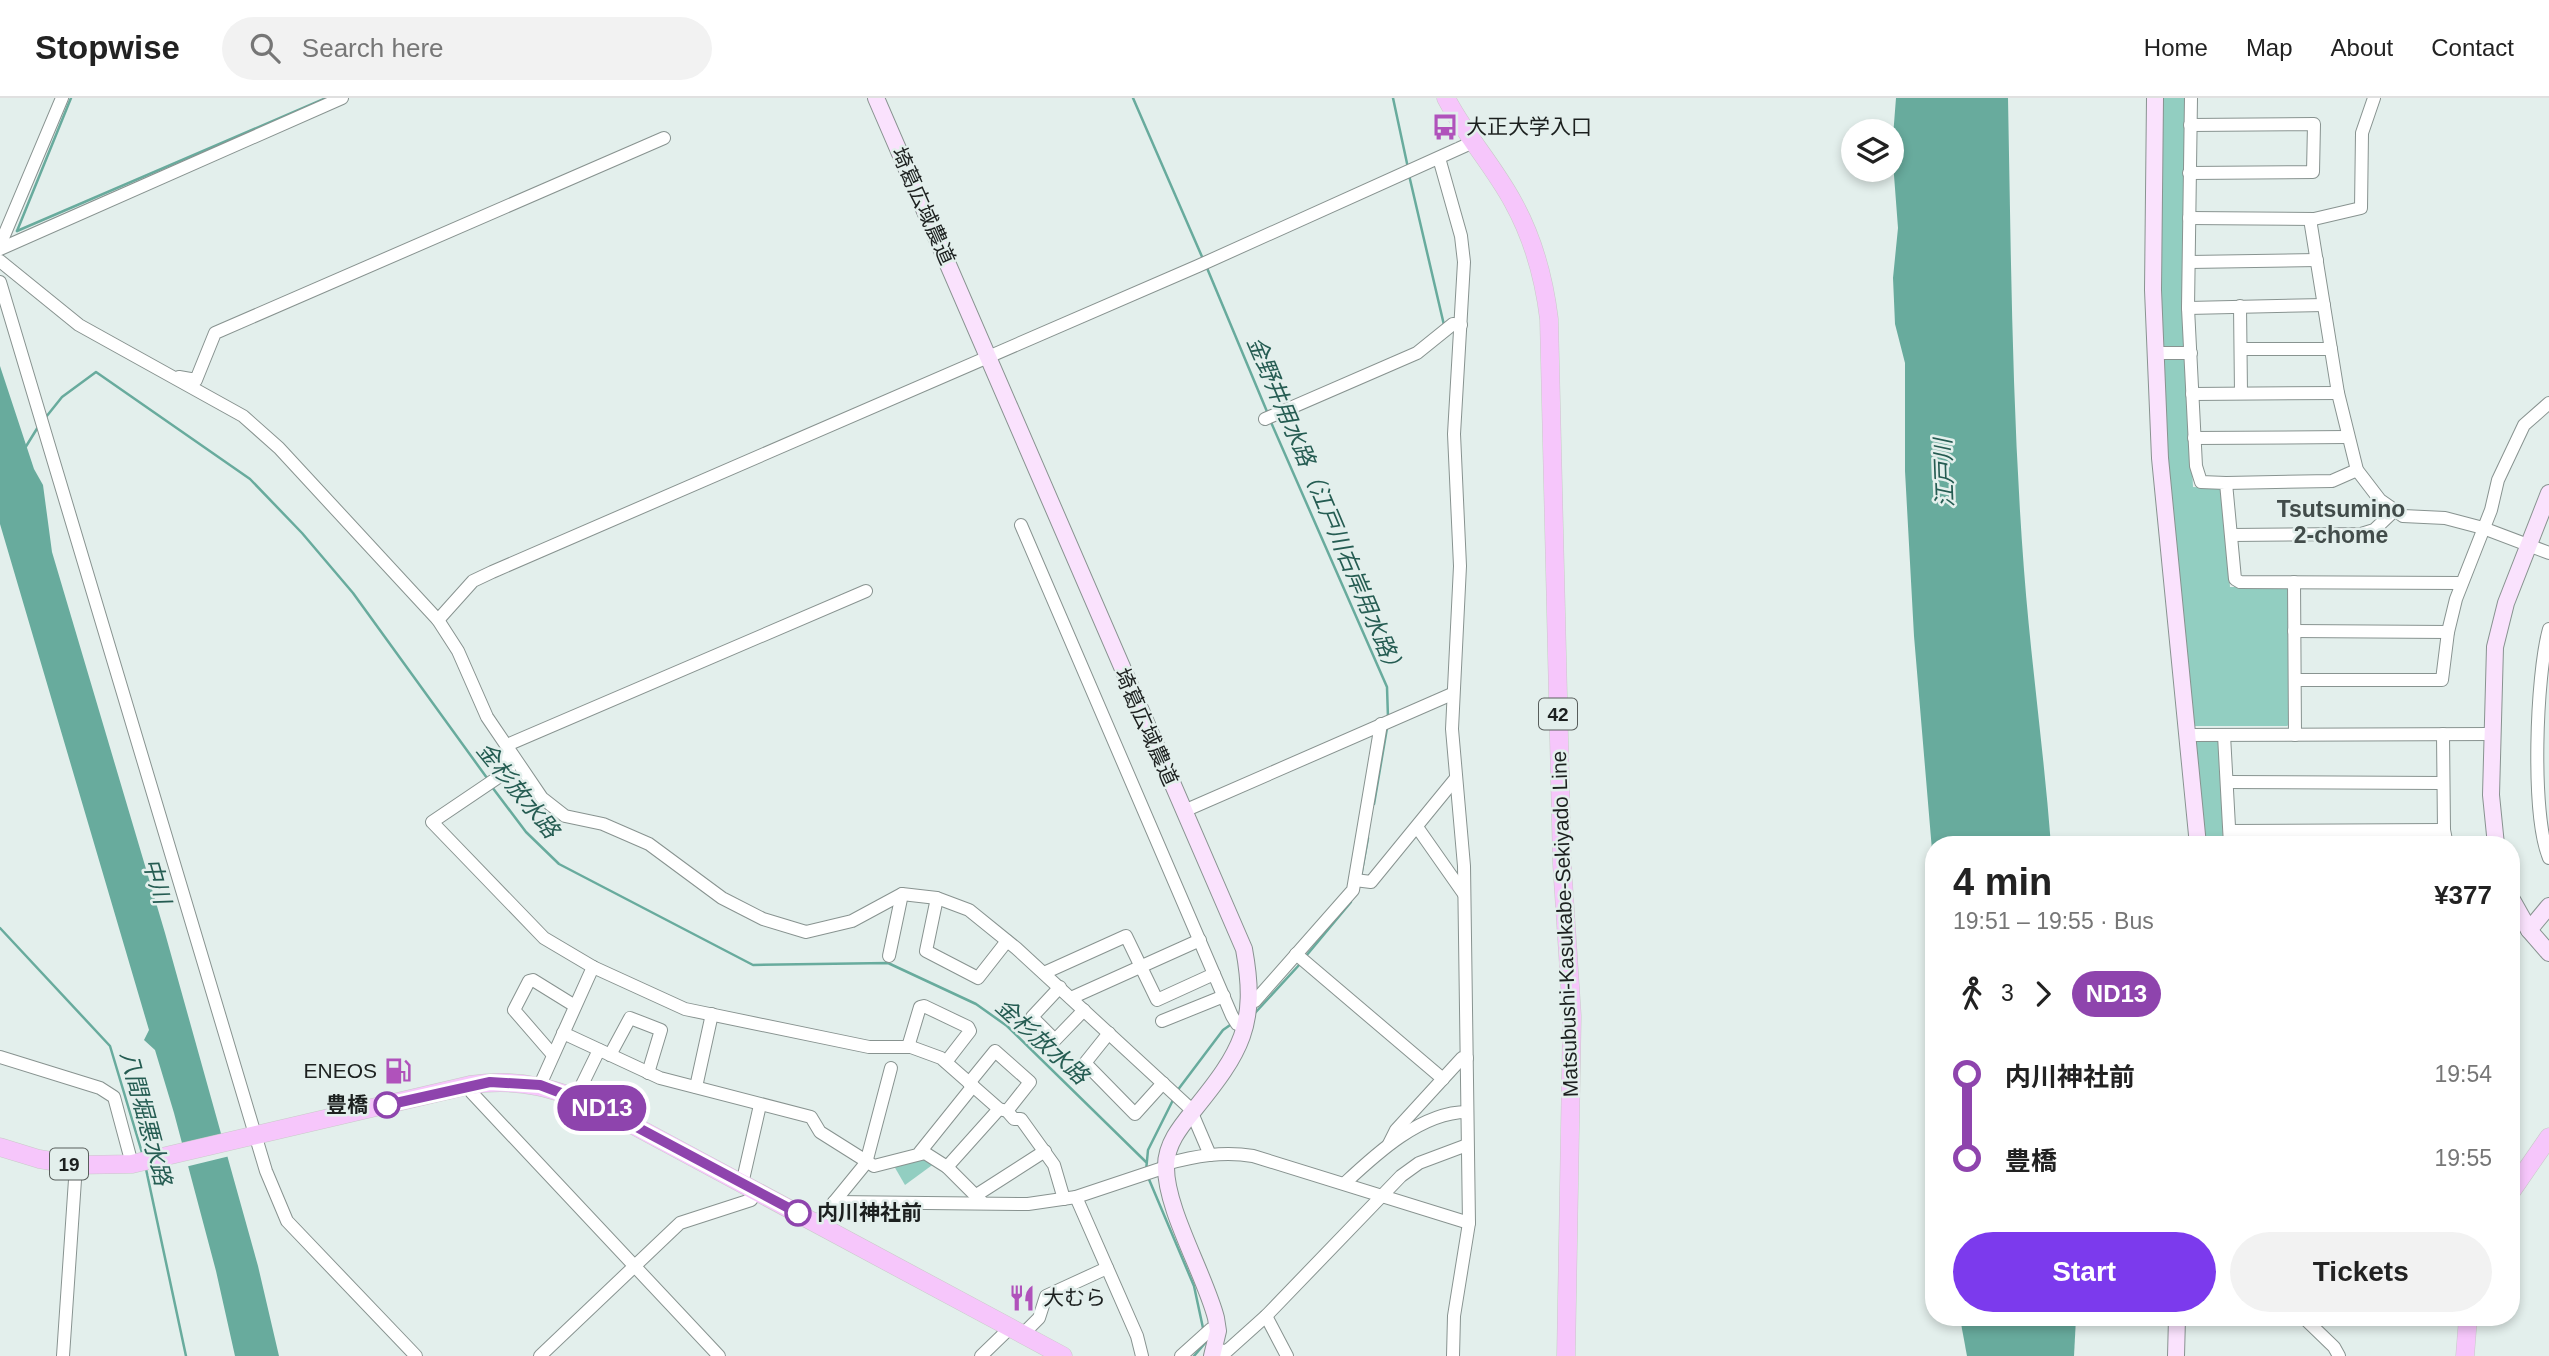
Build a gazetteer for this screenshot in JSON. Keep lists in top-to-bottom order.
{
  "streets": {
    "main road": ["42", "Matsubushi-Kasukabe-Sekiyado Line", "19"],
    "street": ["埼葛広域農道"]
  },
  "districts": ["Tsutsumino 2-chome"],
  "water": [
    "江戸川",
    "金野井用水路（江戸川右岸用水路）",
    "金杉放水路",
    "中川",
    "八間堀悪水路"
  ],
  "places": {
    "bus stop": ["大正大学入口"],
    "fuel station": ["ENEOS"],
    "other": ["豊橋", "内川神社前"],
    "restaurant": ["大むら"]
  },
  "lines": ["bus line ND13"],
  "page": {
    "header": "Stopwise",
    "search": "Search here",
    "nav": [
      "Home",
      "Map",
      "About",
      "Contact"
    ],
    "on_map": "ND13",
    "heading": ["4 min", "19:51 – 19:55 · Bus", "¥377"],
    "legs": ["3", "ND13"],
    "list": [
      {
        "name": "内川神社前",
        "value": "19:54"
      },
      {
        "name": "豊橋",
        "value": "19:55"
      }
    ],
    "buttons": ["Start", "Tickets"]
  }
}
